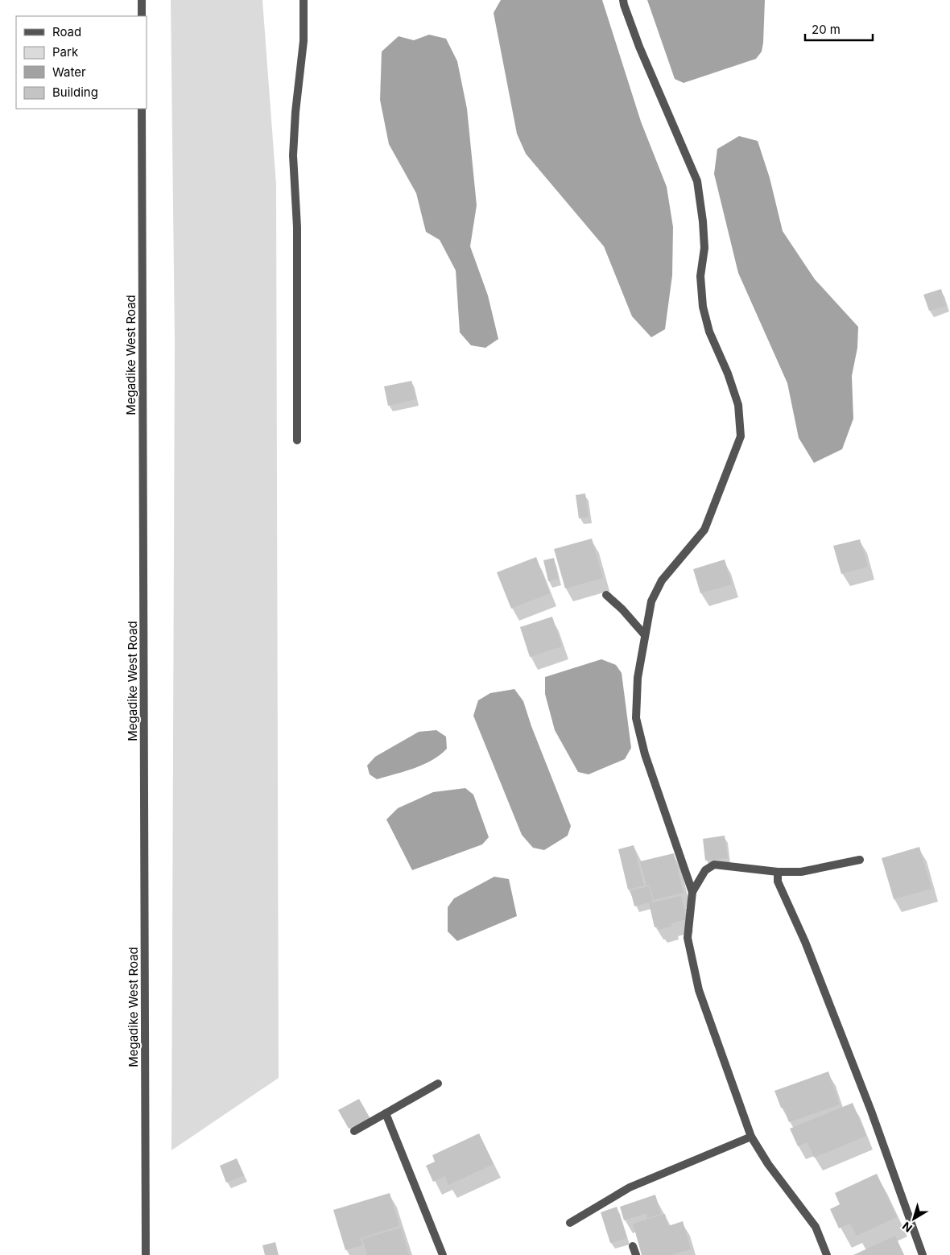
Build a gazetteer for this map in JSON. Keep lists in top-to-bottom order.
{
  "streets": {
    "street": ["Megadike West Road"]
  },
  "legend": [
    "Road",
    "Park",
    "Water",
    "Building"
  ],
  "scale_bar": "20 m",
  "north": "bottom left"
}
